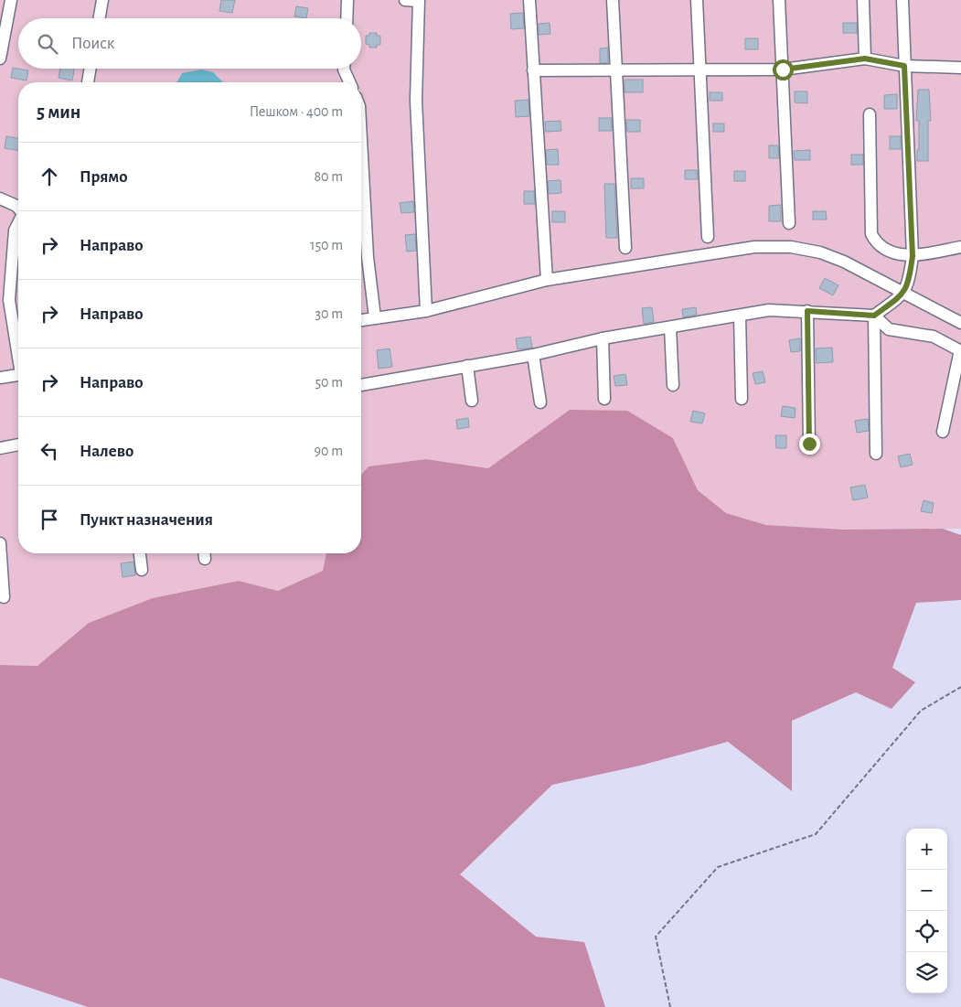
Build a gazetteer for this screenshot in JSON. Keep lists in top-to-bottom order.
{
  "page": {
    "search": "Поиск",
    "heading": ["5 мин", "Пешком · 400 m"],
    "list": [
      ["Прямо", "80 m"],
      ["Направо", "150 m"],
      ["Направо", "30 m"],
      ["Направо", "50 m"],
      ["Налево", "90 m"],
      "Пункт назначения"
    ],
    "map_buttons": ["+", "−"]
  }
}
